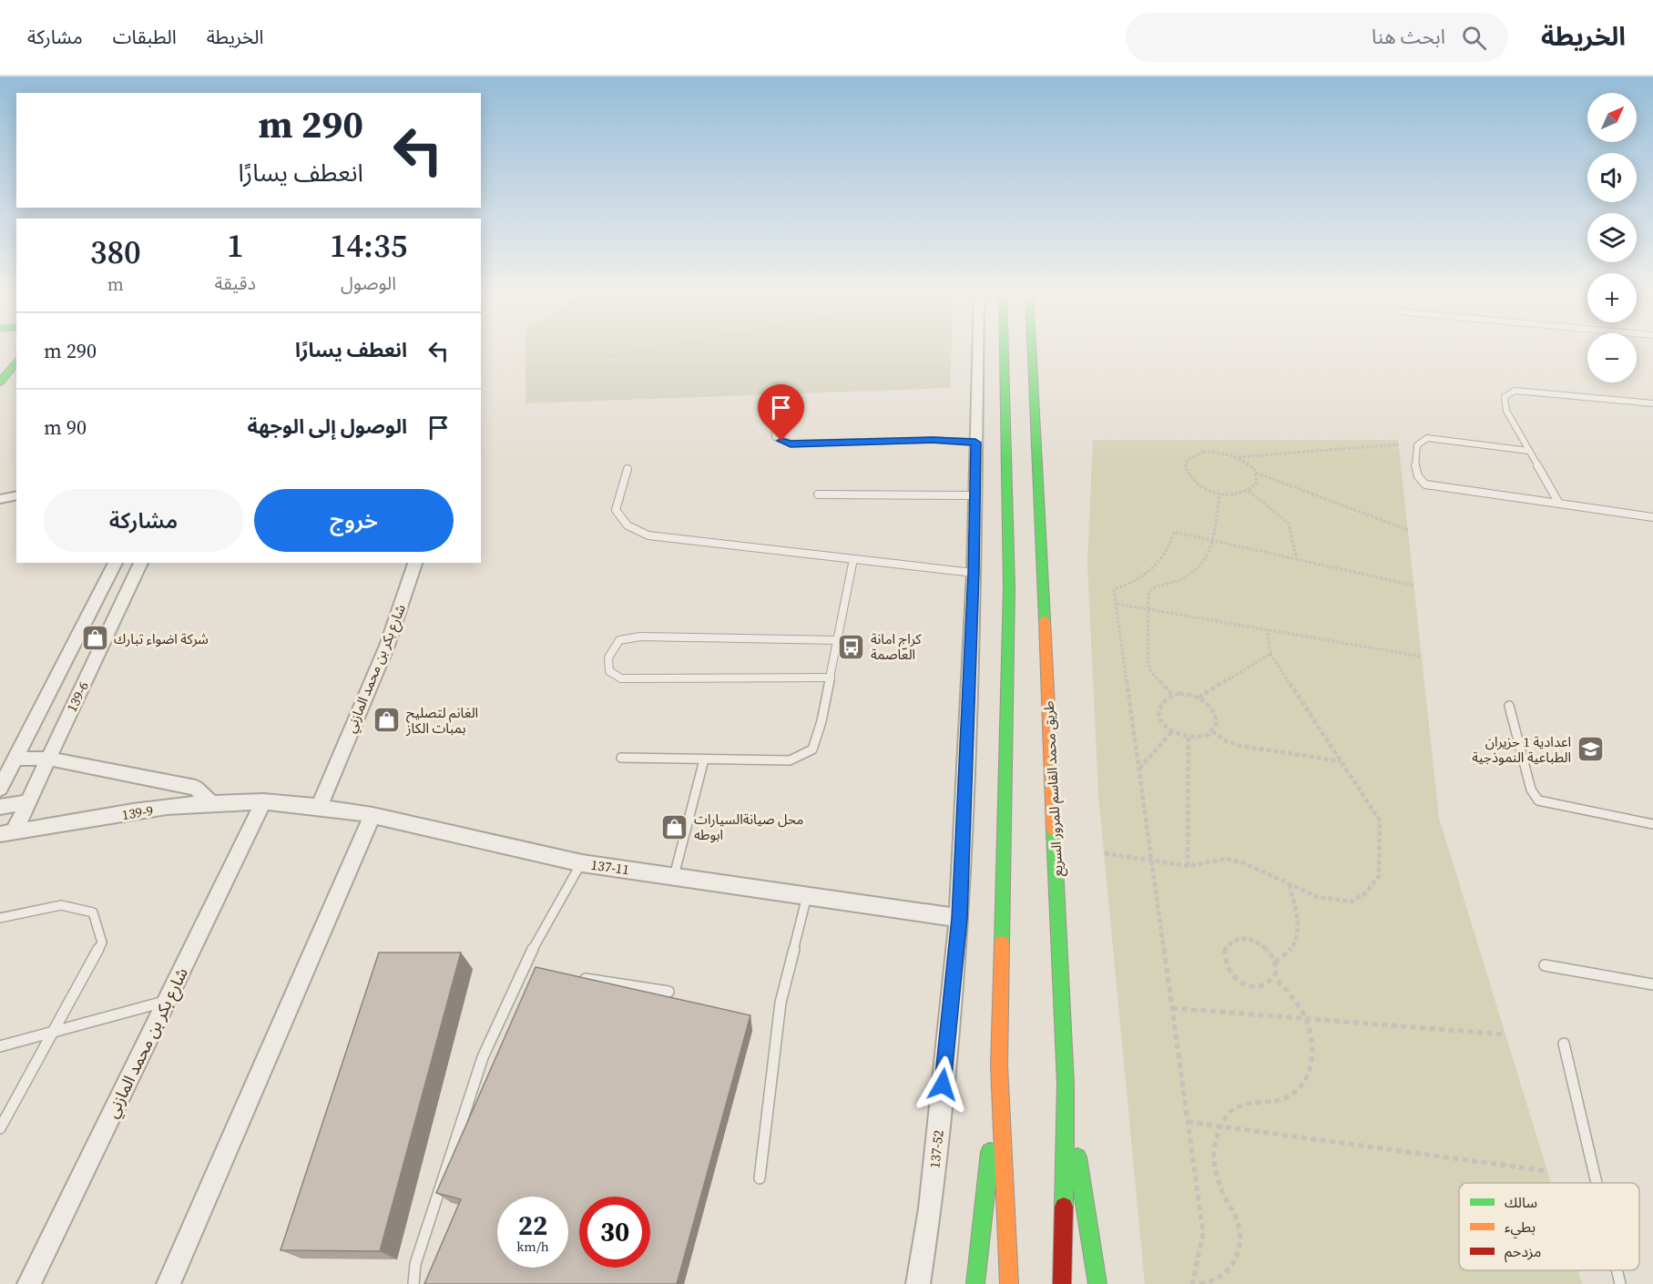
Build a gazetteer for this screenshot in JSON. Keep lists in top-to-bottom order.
{
  "streets": {
    "main road": ["طريق محمد القاسم للمرور السريع"],
    "street": [
      "شارع بكر بن محمد المازني",
      "139-6",
      "139-9",
      "137-11",
      "137-52"
    ]
  },
  "crossings": [
    ["شارع بكر بن محمد المازني", "139-9"],
    ["شارع بكر بن محمد المازني", "137-11"],
    ["139-6", "139-9"],
    ["139-9", "137-11"],
    ["137-11", "137-52"]
  ],
  "places": {
    "shop": ["شركة اضواء تبارك", "الغانم لتصليح بمبات الكاز", "محل صيانةالسيارات ابوطه"],
    "bus stop": ["كراج امانة العاصمة"],
    "school or university": ["اعدادية 1 حزيران الطباعية النموذجية"]
  },
  "legend": ["سالك", "بطيء", "مزدحم"],
  "north": "top right",
  "page": {
    "header": "الخريطة",
    "search": "ابحث هنا",
    "nav": ["الخريطة", "الطبقات", "مشاركة"],
    "map_buttons": ["+", "−"],
    "turn": ["290 m", "انعطف يسارًا"],
    "eta": [
      "14:35",
      "الوصول",
      "1",
      "دقيقة",
      "380",
      "m"
    ],
    "list": [
      {
        "name": "انعطف يسارًا",
        "value": "290 m"
      },
      {
        "name": "الوصول إلى الوجهة",
        "value": "90 m"
      }
    ],
    "buttons": ["خروج", "مشاركة"],
    "speed": "22 km/h",
    "limit": "30"
  }
}
